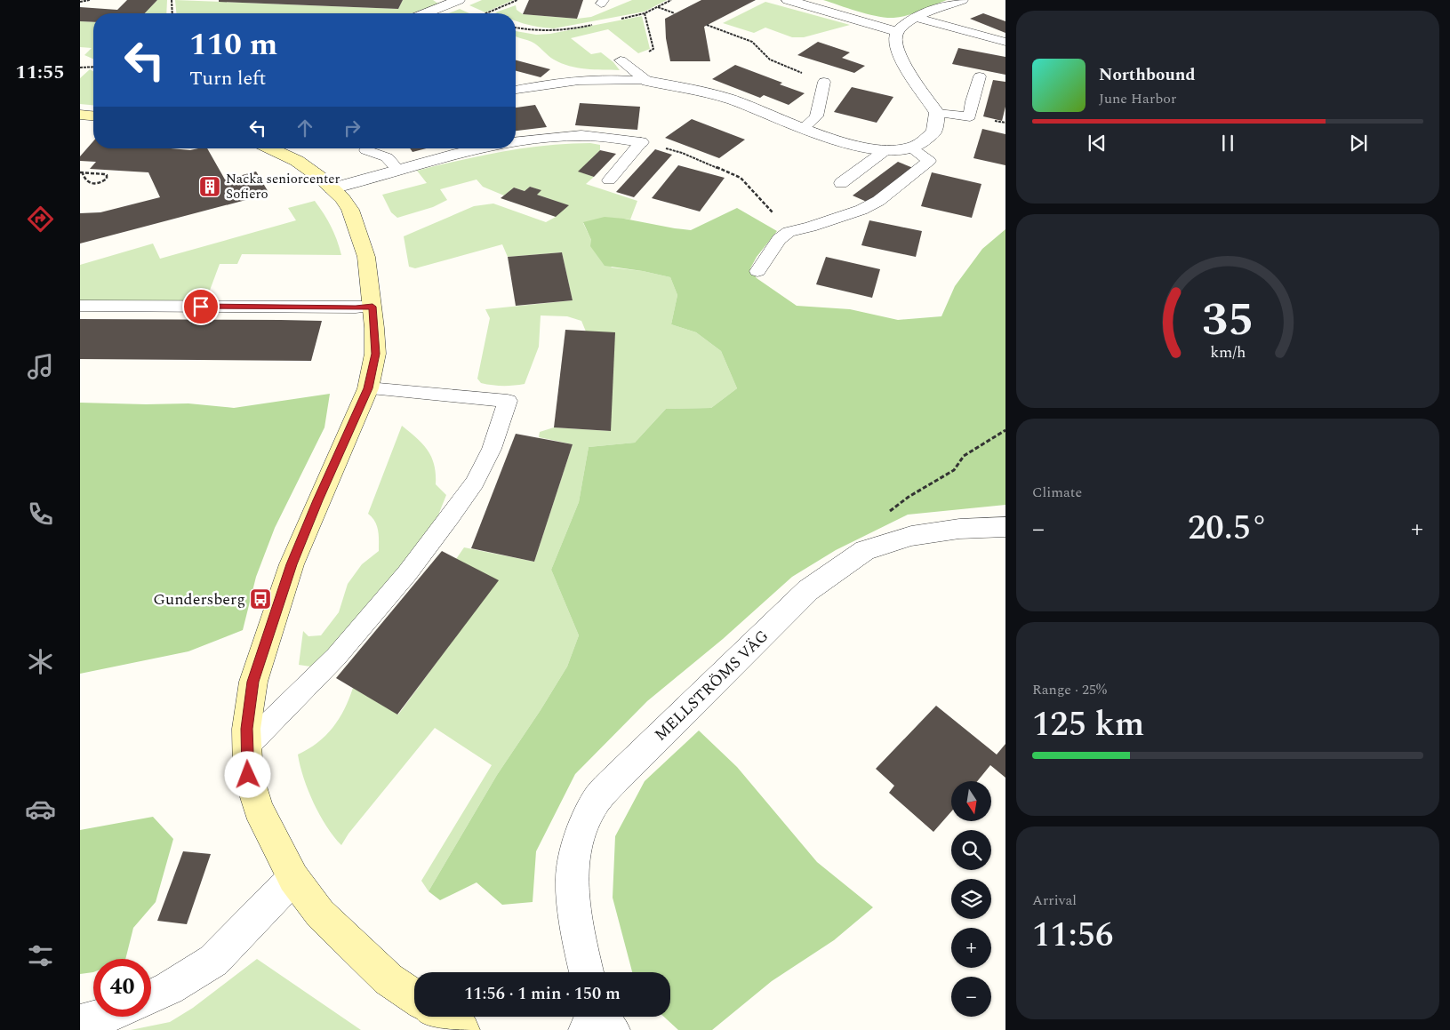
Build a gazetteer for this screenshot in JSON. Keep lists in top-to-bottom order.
{
  "streets": {
    "street": ["MELLSTRÖMS VÄG"]
  },
  "places": {
    "building": ["Nacka seniorcenter Sofiero"],
    "bus stop": ["Gundersberg"]
  },
  "north": "bottom",
  "page": {
    "tabs": "11:55",
    "turn": ["110 m", "Turn left"],
    "song": ["Northbound", "June Harbor"],
    "tile": [
      "Climate",
      ["Range · 25%", "125 km"],
      ["Arrival", "11:56"]
    ],
    "heat": ["−", "20.5°", "+"],
    "map_buttons": ["+", "−"],
    "limit": "40",
    "trip": "11:56 · 1 min · 150 m",
    "gauge": ["35", "km/h"]
  }
}
